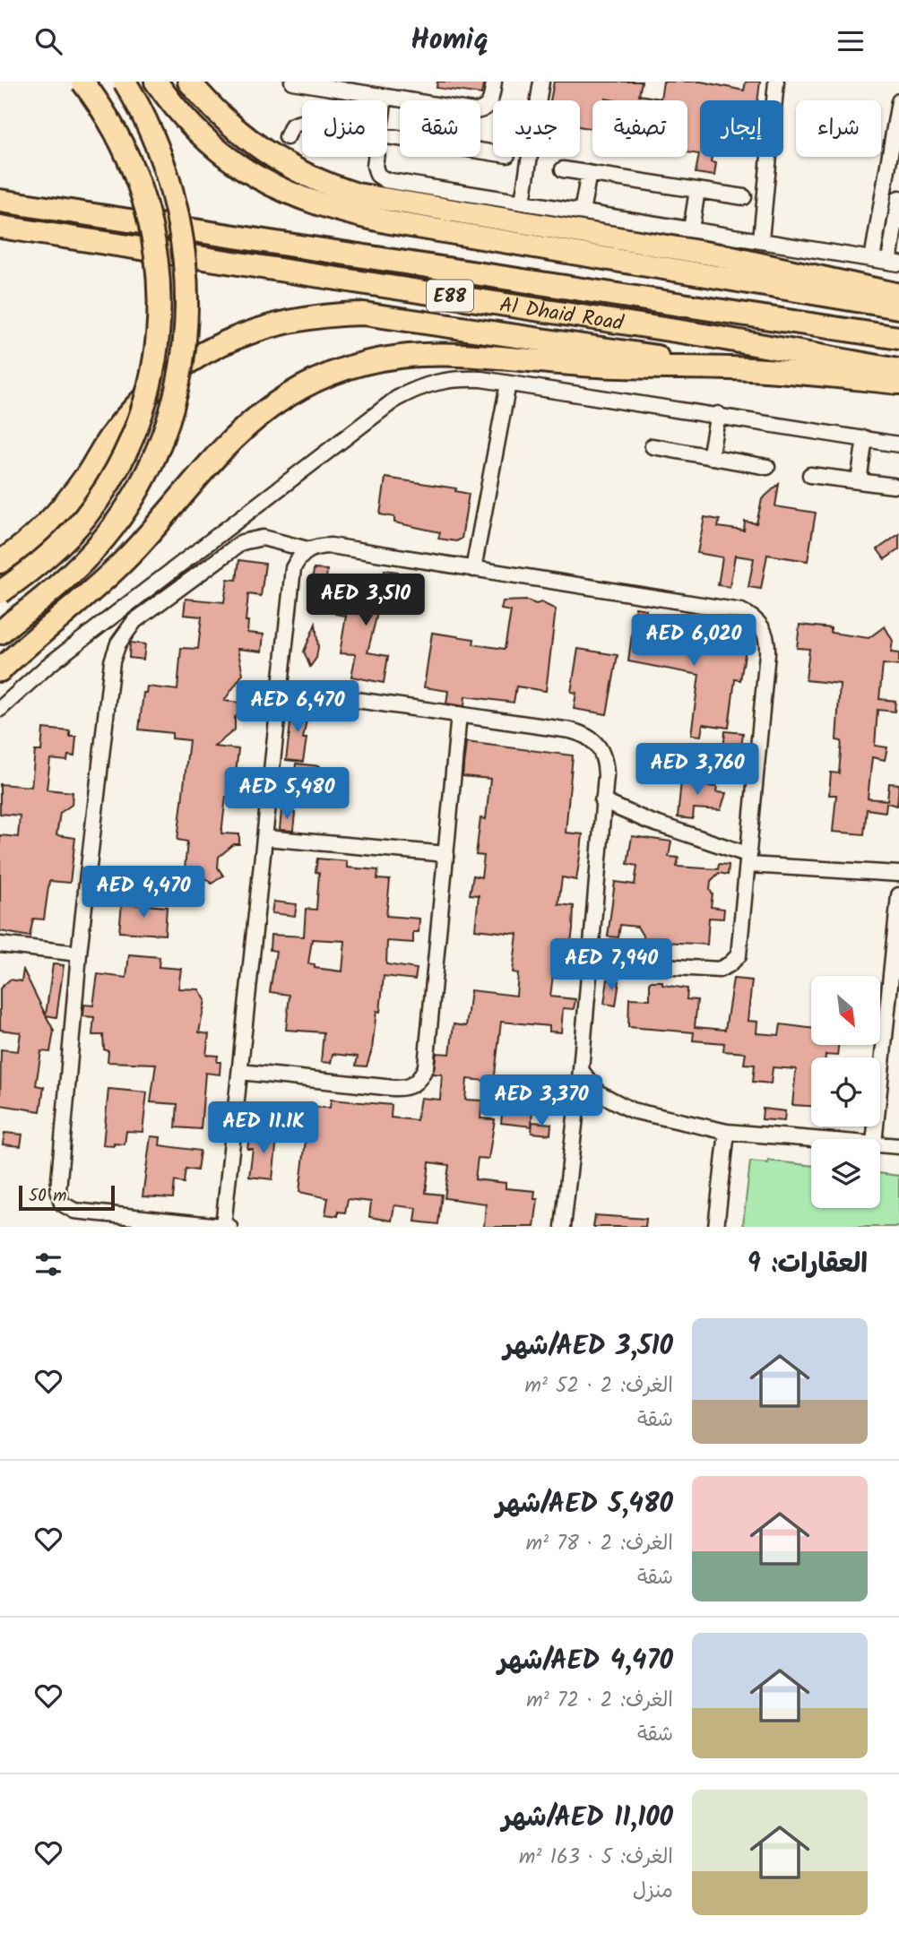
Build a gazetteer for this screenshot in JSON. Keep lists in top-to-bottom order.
{
  "streets": {
    "highway": ["E88", "Al Dhaid Road"]
  },
  "scale_bar": "50 m",
  "north": "bottom right",
  "page": {
    "header": "Homiq",
    "chip": [
      "شراء",
      "إيجار",
      "تصفية",
      "جديد",
      "شقة",
      "منزل"
    ],
    "price": [
      "AED 3,510",
      "AED 6,020",
      "AED 6,470",
      "AED 3,760",
      "AED 5,480",
      "AED 4,470",
      "AED 7,940",
      "AED 3,370",
      "AED 11.1K"
    ],
    "scale": "50 m",
    "heading": "العقارات: 9",
    "list": [
      {
        "name": "AED 3,510/شهر",
        "note": "الغرف: 2 · 52 m² · شقة"
      },
      {
        "name": "AED 5,480/شهر",
        "note": "الغرف: 2 · 78 m² · شقة"
      },
      {
        "name": "AED 4,470/شهر",
        "note": "الغرف: 2 · 72 m² · شقة"
      },
      {
        "name": "AED 11,100/شهر",
        "note": "الغرف: 5 · 163 m² · منزل"
      }
    ]
  }
}
